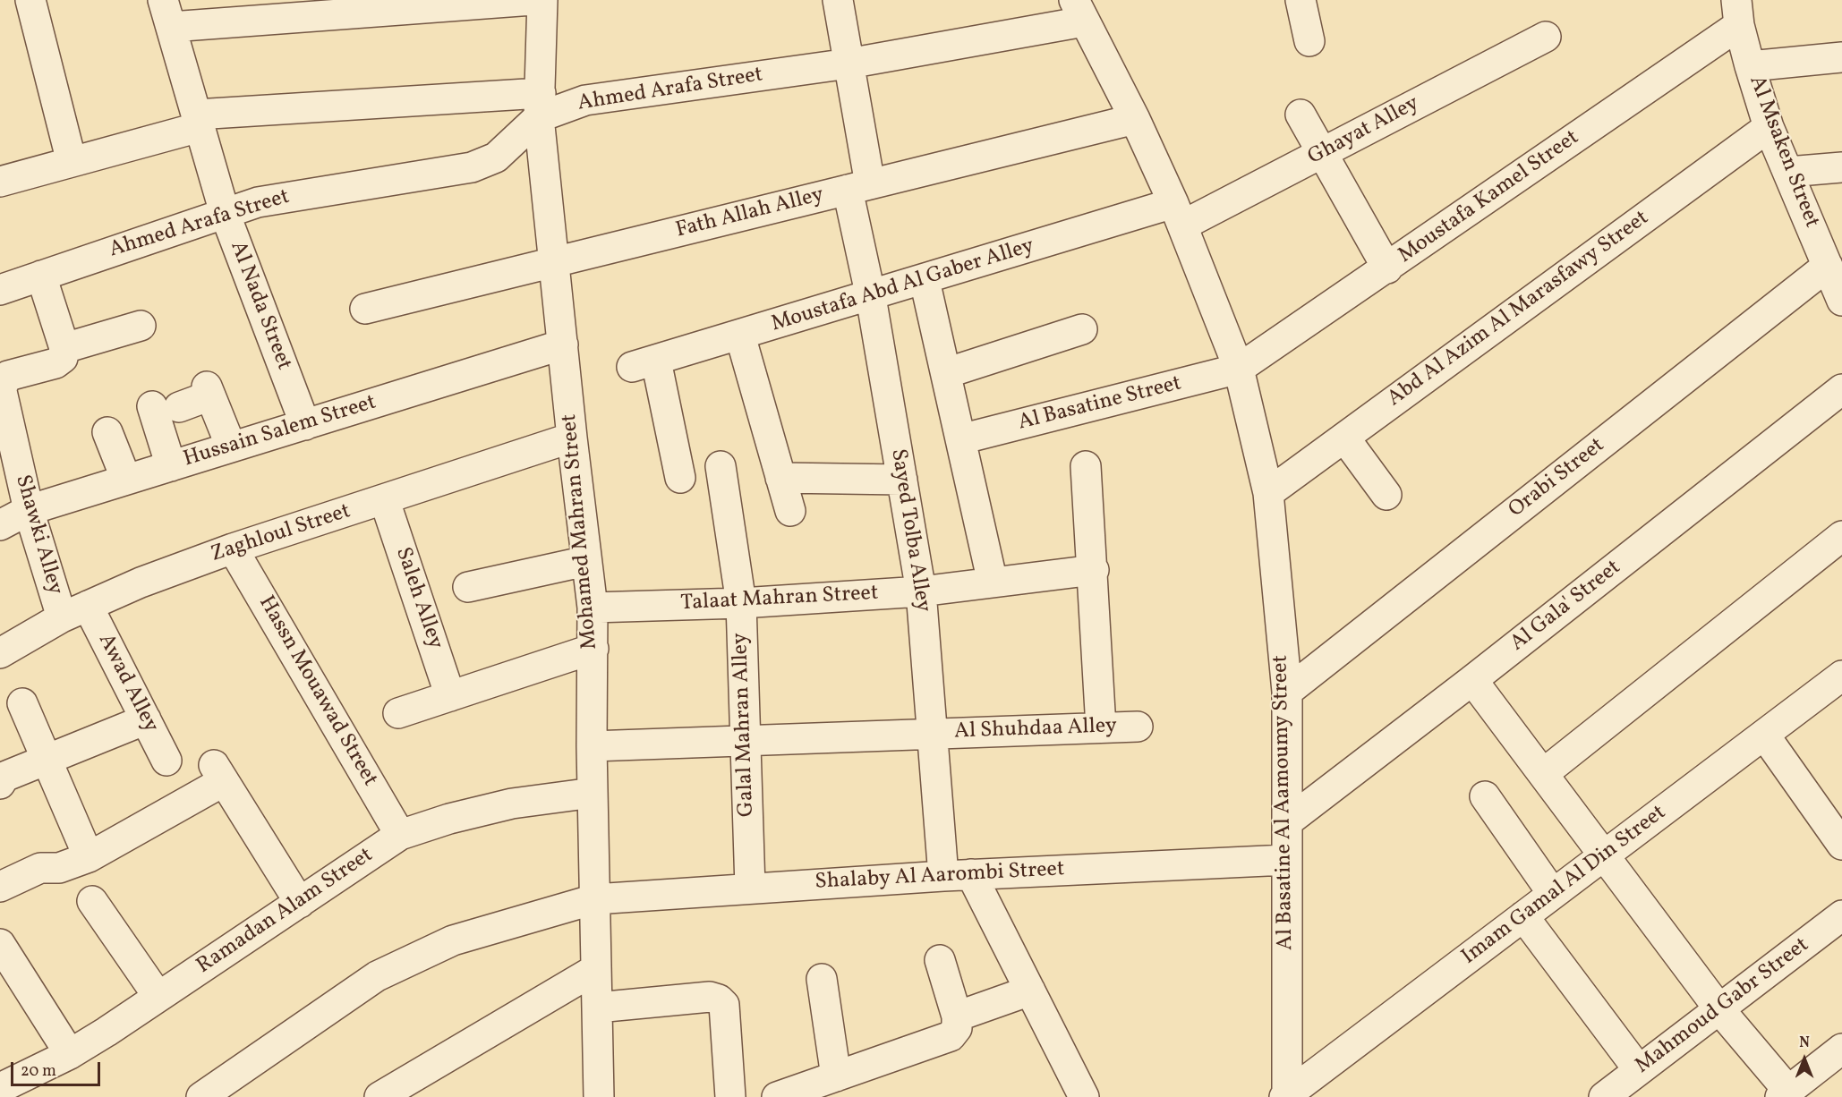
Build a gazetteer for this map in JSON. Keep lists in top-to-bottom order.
{
  "streets": {
    "street": [
      "Ahmed Arafa Street",
      "Ghayat Alley",
      "Al Msaken Street",
      "Moustafa Kamel Street",
      "Fath Allah Alley",
      "Moustafa Abd Al Gaber Alley",
      "Al Nada Street",
      "Abd Al Azim Al Marasfawy Street",
      "Al Basatine Street",
      "Hussain Salem Street",
      "Orabi Street",
      "Sayed Tolba Alley",
      "Mohamed Mahran Street",
      "Zaghloul Street",
      "Shawki Alley",
      "Saleh Alley",
      "Talaat Mahran Street",
      "Al Gala' Street",
      "Awad Alley",
      "Hassn Mouawad Street",
      "Galal Mahran Alley",
      "Al Shuhdaa Alley",
      "Al Basatine Al Aamoumy Street",
      "Shalaby Al Aarombi Street",
      "Imam Gamal Al Din Street",
      "Ramadan Alam Street",
      "Mahmoud Gabr Street"
    ]
  },
  "crossings": [
    ["Ahmed Arafa Street", "Al Nada Street"],
    ["Ahmed Arafa Street", "Sayed Tolba Alley"],
    ["Ahmed Arafa Street", "Mohamed Mahran Street"],
    ["Ahmed Arafa Street", "Al Basatine Al Aamoumy Street"],
    ["Ghayat Alley", "Moustafa Abd Al Gaber Alley"],
    ["Ghayat Alley", "Al Basatine Al Aamoumy Street"],
    ["Al Msaken Street", "Moustafa Kamel Street"],
    ["Al Msaken Street", "Abd Al Azim Al Marasfawy Street"],
    ["Al Msaken Street", "Orabi Street"],
    ["Moustafa Kamel Street", "Al Basatine Street"],
    ["Moustafa Kamel Street", "Al Basatine Al Aamoumy Street"],
    ["Fath Allah Alley", "Sayed Tolba Alley"],
    ["Fath Allah Alley", "Mohamed Mahran Street"],
    ["Fath Allah Alley", "Al Basatine Al Aamoumy Street"],
    ["Moustafa Abd Al Gaber Alley", "Sayed Tolba Alley"],
    ["Moustafa Abd Al Gaber Alley", "Al Basatine Al Aamoumy Street"],
    ["Al Nada Street", "Hussain Salem Street"],
    ["Abd Al Azim Al Marasfawy Street", "Al Basatine Al Aamoumy Street"],
    ["Al Basatine Street", "Al Basatine Al Aamoumy Street"],
    ["Hussain Salem Street", "Mohamed Mahran Street"],
    ["Hussain Salem Street", "Shawki Alley"],
    ["Orabi Street", "Al Basatine Al Aamoumy Street"],
    ["Sayed Tolba Alley", "Talaat Mahran Street"],
    ["Sayed Tolba Alley", "Al Shuhdaa Alley"],
    ["Sayed Tolba Alley", "Shalaby Al Aarombi Street"],
    ["Mohamed Mahran Street", "Zaghloul Street"],
    ["Mohamed Mahran Street", "Talaat Mahran Street"],
    ["Mohamed Mahran Street", "Al Shuhdaa Alley"],
    ["Mohamed Mahran Street", "Shalaby Al Aarombi Street"],
    ["Mohamed Mahran Street", "Ramadan Alam Street"],
    ["Zaghloul Street", "Shawki Alley"],
    ["Zaghloul Street", "Saleh Alley"],
    ["Zaghloul Street", "Awad Alley"],
    ["Zaghloul Street", "Hassn Mouawad Street"],
    ["Talaat Mahran Street", "Galal Mahran Alley"],
    ["Al Gala' Street", "Al Basatine Al Aamoumy Street"],
    ["Hassn Mouawad Street", "Ramadan Alam Street"],
    ["Galal Mahran Alley", "Al Shuhdaa Alley"],
    ["Galal Mahran Alley", "Shalaby Al Aarombi Street"],
    ["Al Basatine Al Aamoumy Street", "Shalaby Al Aarombi Street"],
    ["Al Basatine Al Aamoumy Street", "Imam Gamal Al Din Street"]
  ],
  "scale_bar": "20 m",
  "north": "top"
}
